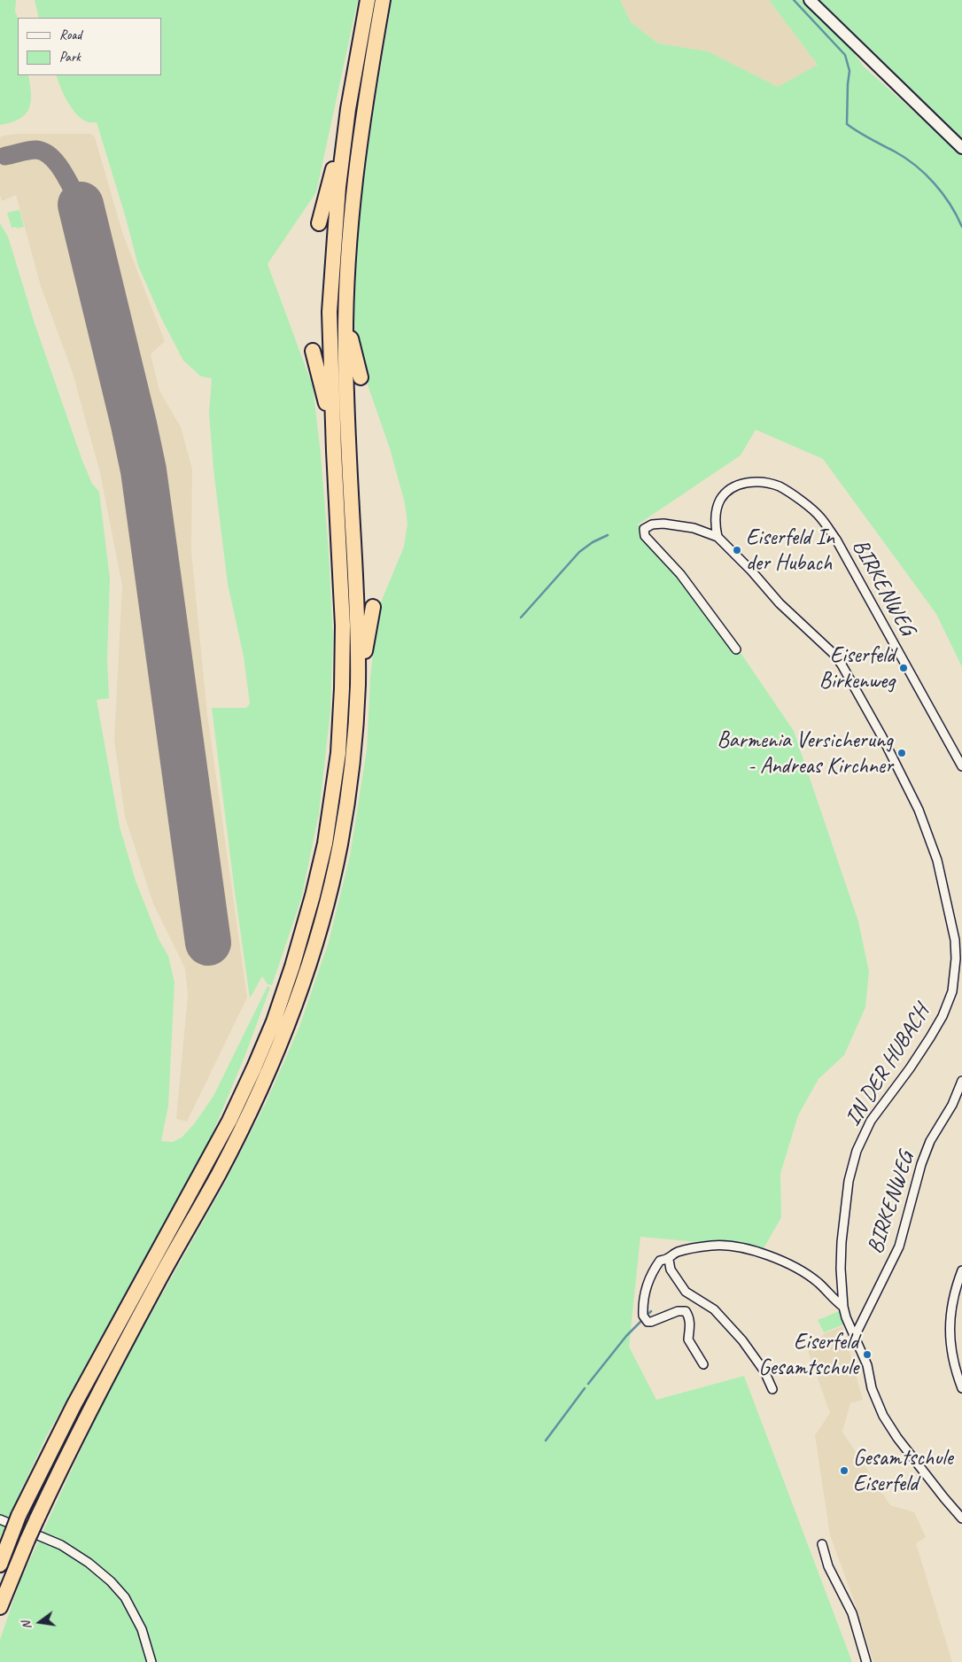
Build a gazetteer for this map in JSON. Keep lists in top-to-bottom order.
{
  "streets": {
    "street": ["BIRKENWEG", "IN DER HUBACH"]
  },
  "crossings": [
    ["BIRKENWEG", "IN DER HUBACH"]
  ],
  "places": [
    "Eiserfeld In der Hubach",
    "Eiserfeld Birkenweg",
    "Barmenia Versicherung - Andreas Kirchner",
    "Eiserfeld Gesamtschule",
    "Gesamtschule Eiserfeld"
  ],
  "legend": ["Road", "Park"],
  "north": "left"
}
